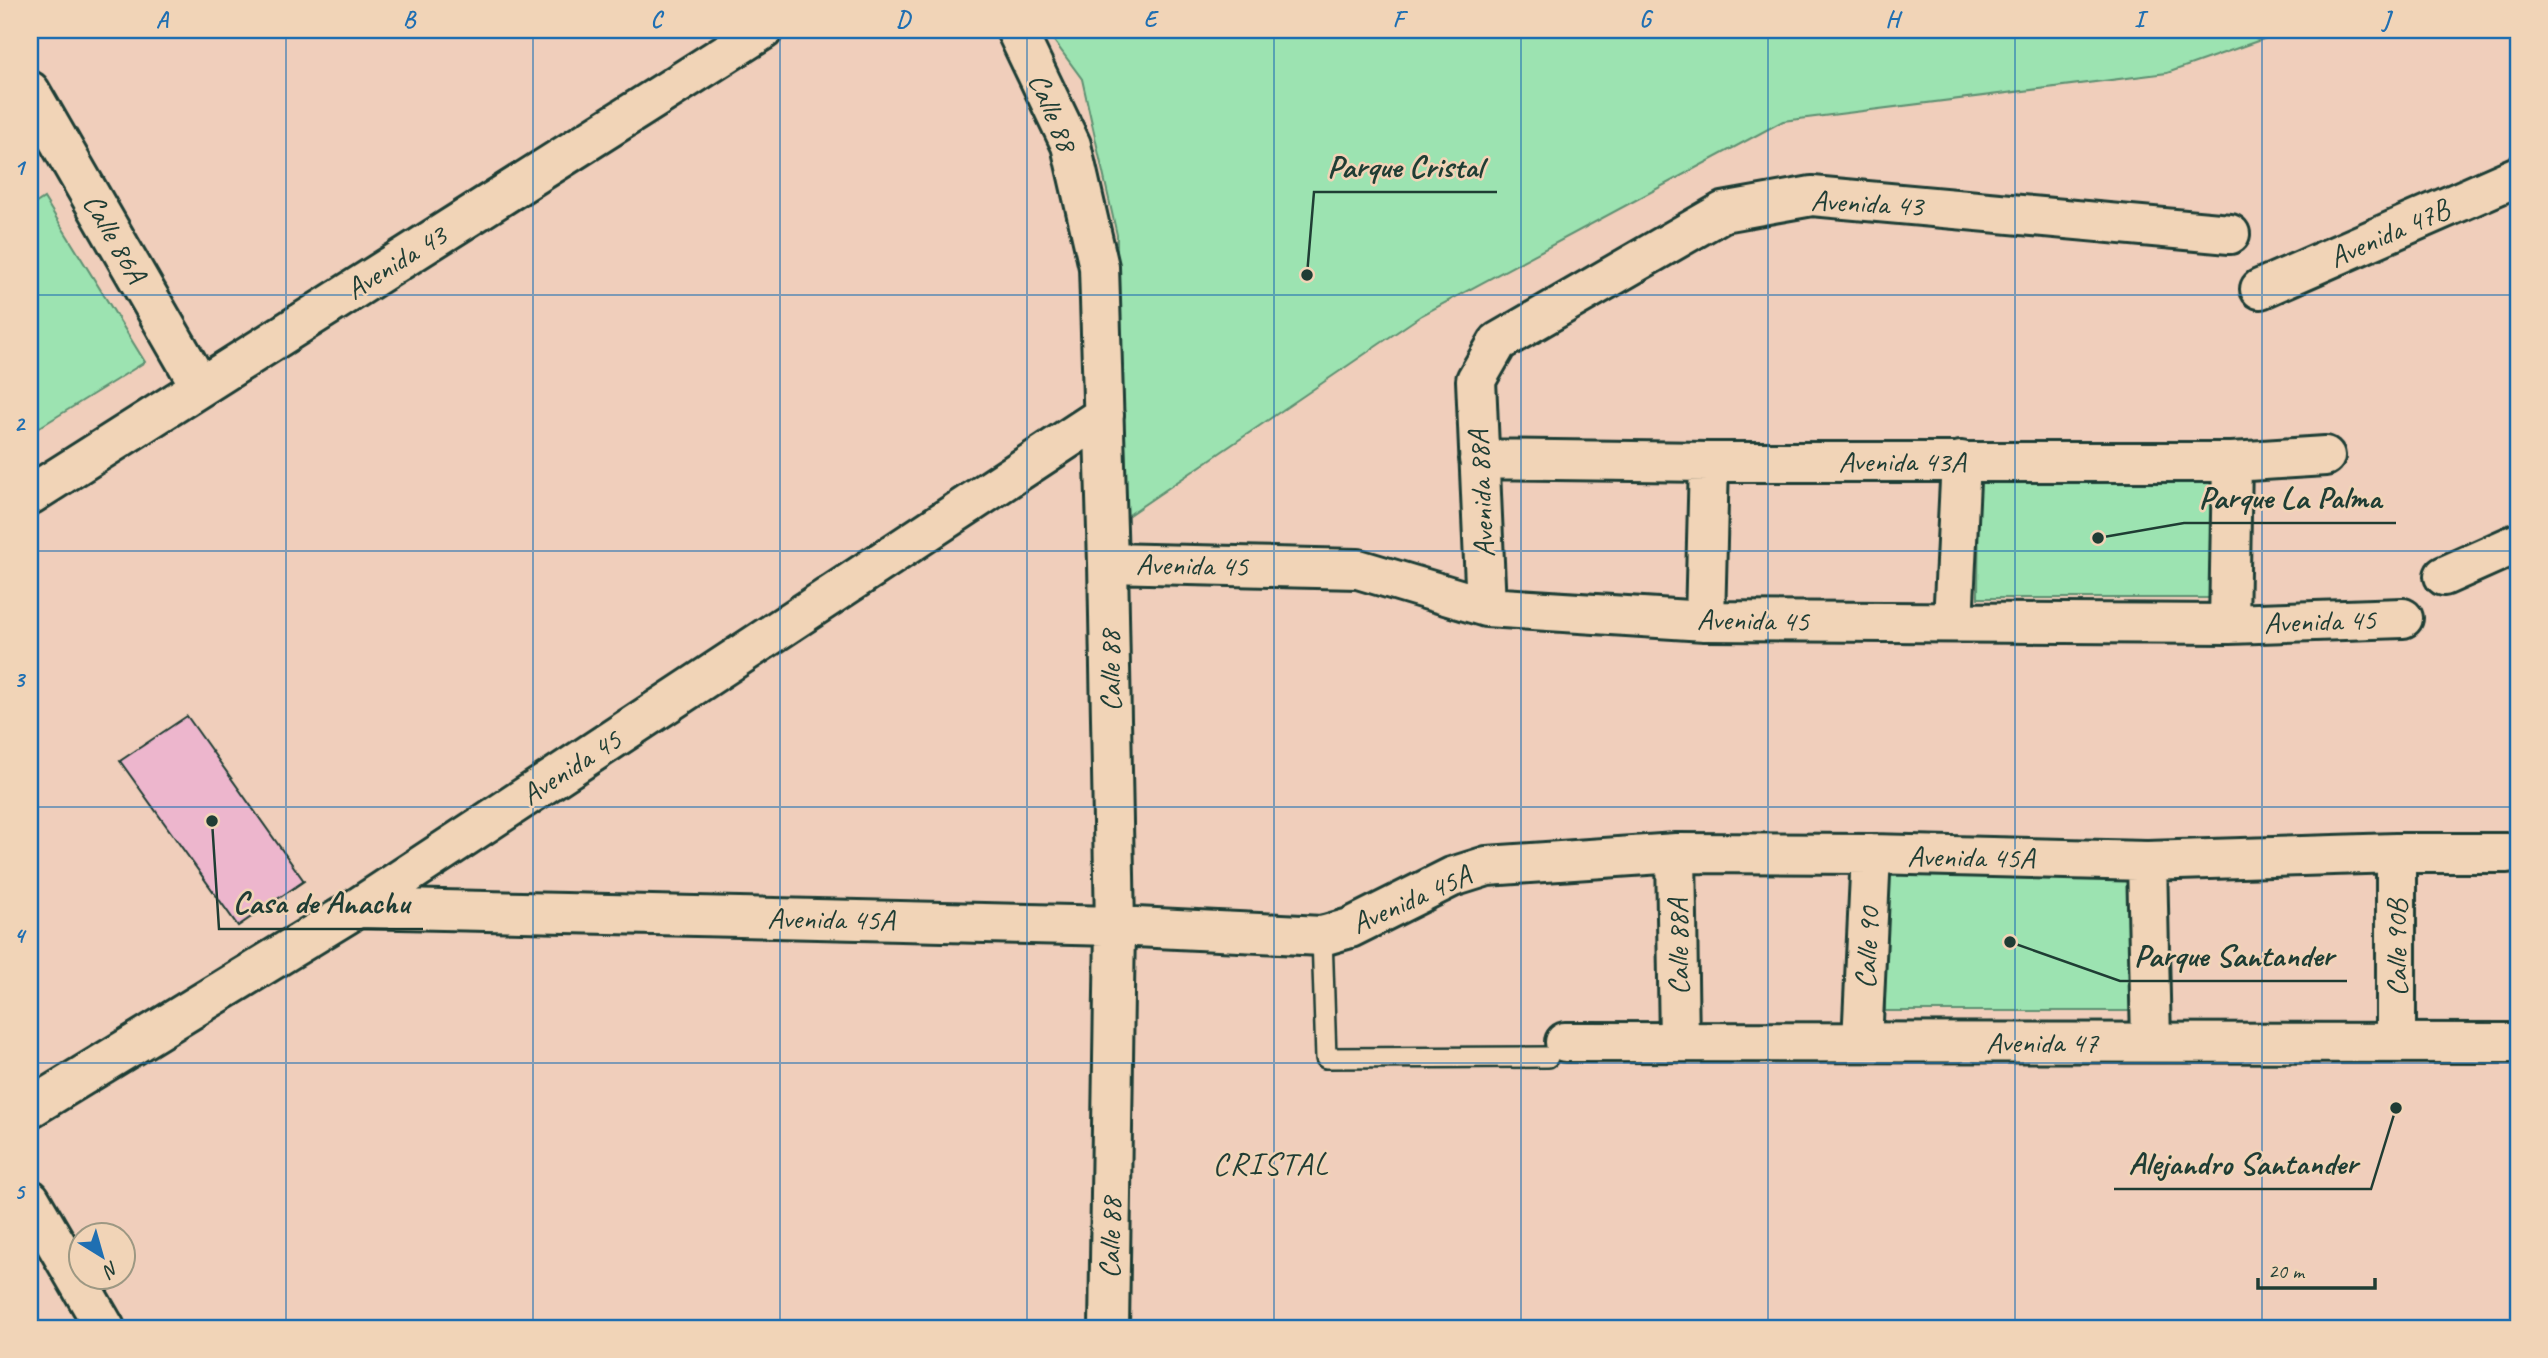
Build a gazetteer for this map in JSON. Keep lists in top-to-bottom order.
{
  "streets": {
    "street": [
      "Calle 88",
      "Avenida 43",
      "Avenida 47B",
      "Calle 86A",
      "Avenida 43A",
      "Avenida 88A",
      "Avenida 45",
      "Avenida 45A",
      "Calle 88A",
      "Calle 90",
      "Calle 90B",
      "Avenida 47"
    ]
  },
  "crossings": [
    ["Calle 88", "Avenida 45"],
    ["Calle 88", "Avenida 45A"],
    ["Avenida 43", "Calle 86A"],
    ["Avenida 43", "Avenida 88A"],
    ["Avenida 43A", "Avenida 88A"],
    ["Avenida 88A", "Avenida 45"],
    ["Avenida 45", "Avenida 45A"],
    ["Avenida 45A", "Calle 88A"],
    ["Avenida 45A", "Calle 90"],
    ["Avenida 45A", "Calle 90B"],
    ["Calle 88A", "Avenida 47"],
    ["Calle 90", "Avenida 47"],
    ["Calle 90B", "Avenida 47"]
  ],
  "districts": ["CRISTAL"],
  "places": [
    "Parque Cristal",
    "Parque La Palma",
    "Casa de Anachu",
    "Parque Santander",
    "Alejandro Santander"
  ],
  "scale_bar": "20 m",
  "north": "bottom right",
  "grid": {
    "columns": [
      "A",
      "B",
      "C",
      "D",
      "E",
      "F",
      "G",
      "H",
      "I",
      "J"
    ],
    "rows": [
      "1",
      "2",
      "3",
      "4",
      "5"
    ]
  }
}
